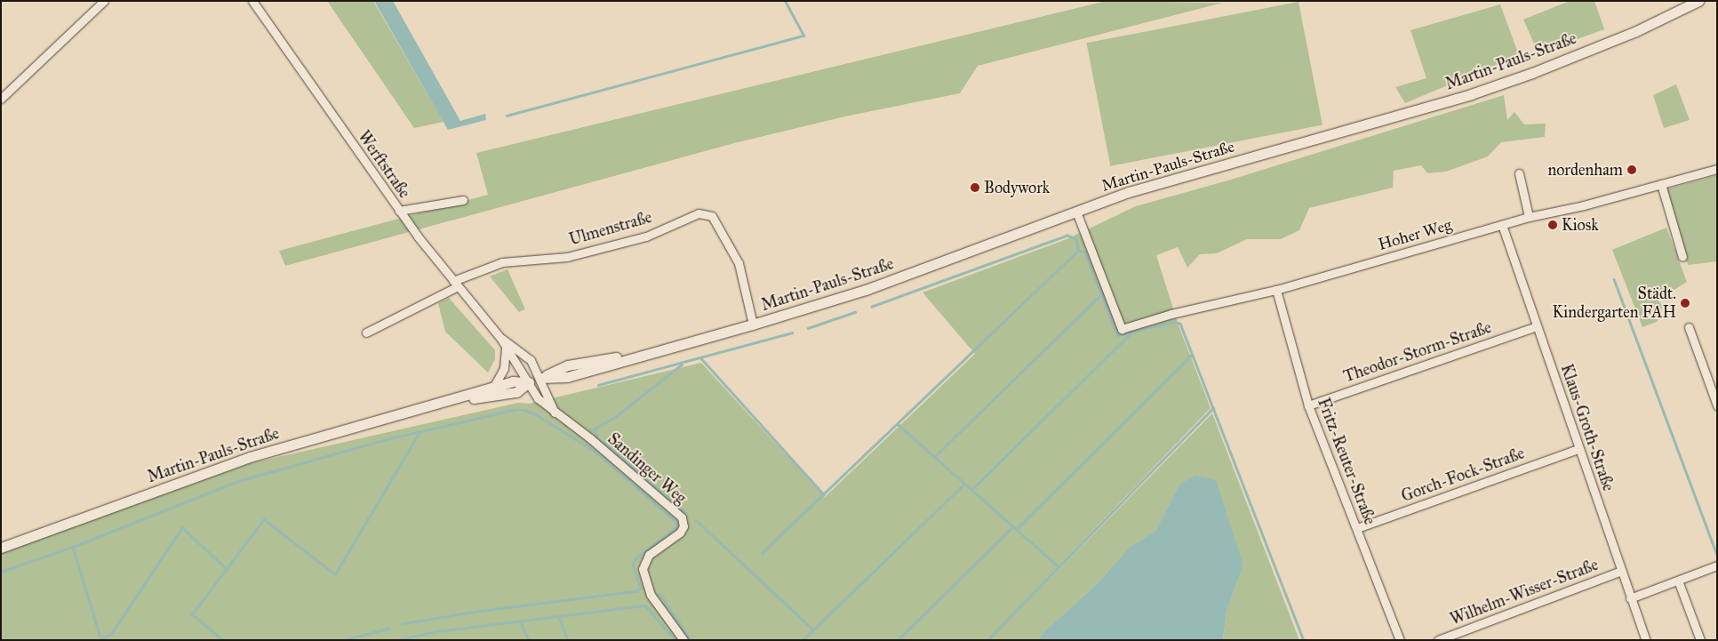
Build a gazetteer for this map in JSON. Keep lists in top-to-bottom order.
{
  "streets": {
    "street": [
      "Martin-Pauls-Straße",
      "Werftstraße",
      "Ulmenstraße",
      "Hoher Weg",
      "Theodor-Storm-Straße",
      "Klaus-Groth-Straße",
      "Fritz-Reuter-Straße",
      "Sandinger Weg",
      "Gorch-Fock-Straße",
      "Wilhelm-Wisser-Straße"
    ]
  },
  "crossings": [
    ["Martin-Pauls-Straße", "Werftstraße"],
    ["Martin-Pauls-Straße", "Ulmenstraße"],
    ["Martin-Pauls-Straße", "Hoher Weg"],
    ["Martin-Pauls-Straße", "Sandinger Weg"],
    ["Werftstraße", "Ulmenstraße"],
    ["Werftstraße", "Sandinger Weg"],
    ["Hoher Weg", "Klaus-Groth-Straße"],
    ["Hoher Weg", "Fritz-Reuter-Straße"],
    ["Theodor-Storm-Straße", "Klaus-Groth-Straße"],
    ["Theodor-Storm-Straße", "Fritz-Reuter-Straße"],
    ["Klaus-Groth-Straße", "Gorch-Fock-Straße"],
    ["Klaus-Groth-Straße", "Wilhelm-Wisser-Straße"],
    ["Fritz-Reuter-Straße", "Gorch-Fock-Straße"]
  ],
  "places": [
    "nordenham",
    "Bodywork",
    "Kiosk",
    "Städt. Kindergarten FAH"
  ]
}
